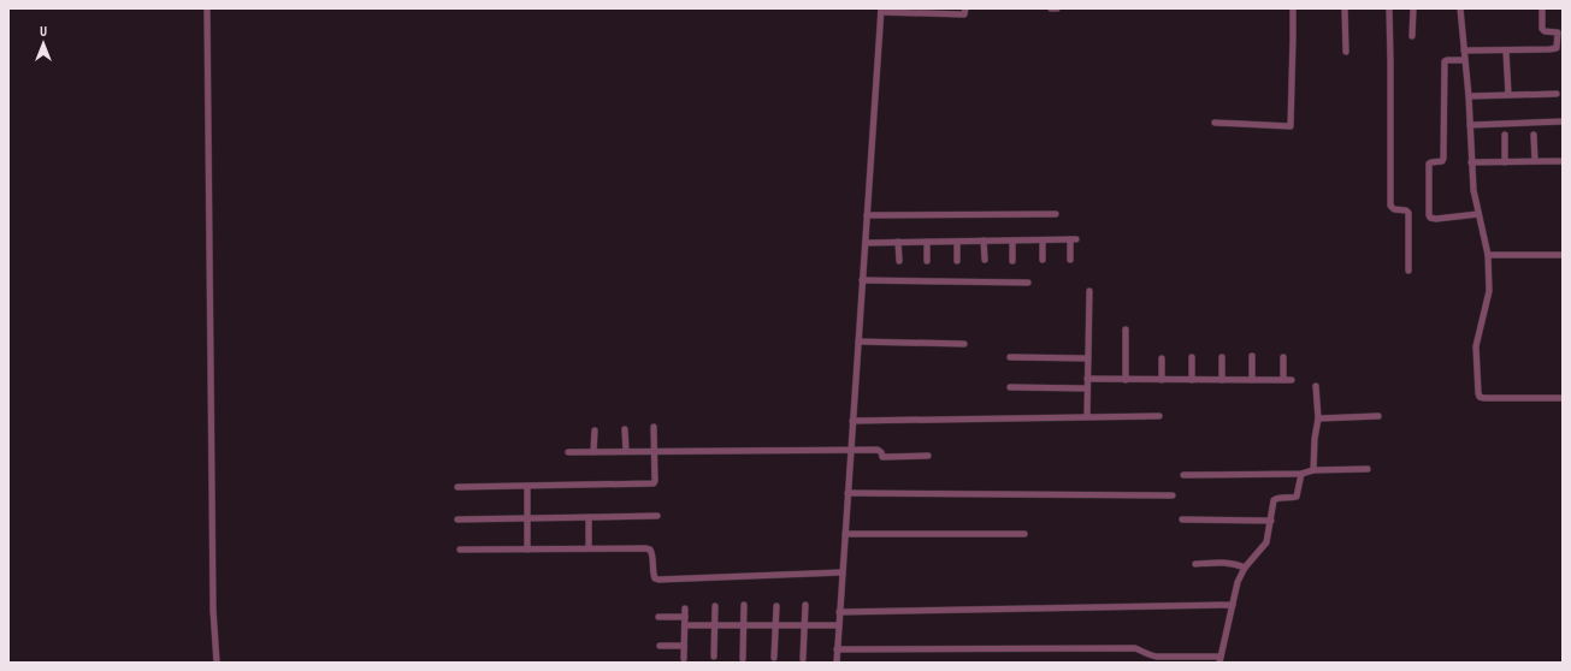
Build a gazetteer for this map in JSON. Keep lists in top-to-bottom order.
{
  "north": "top"
}
